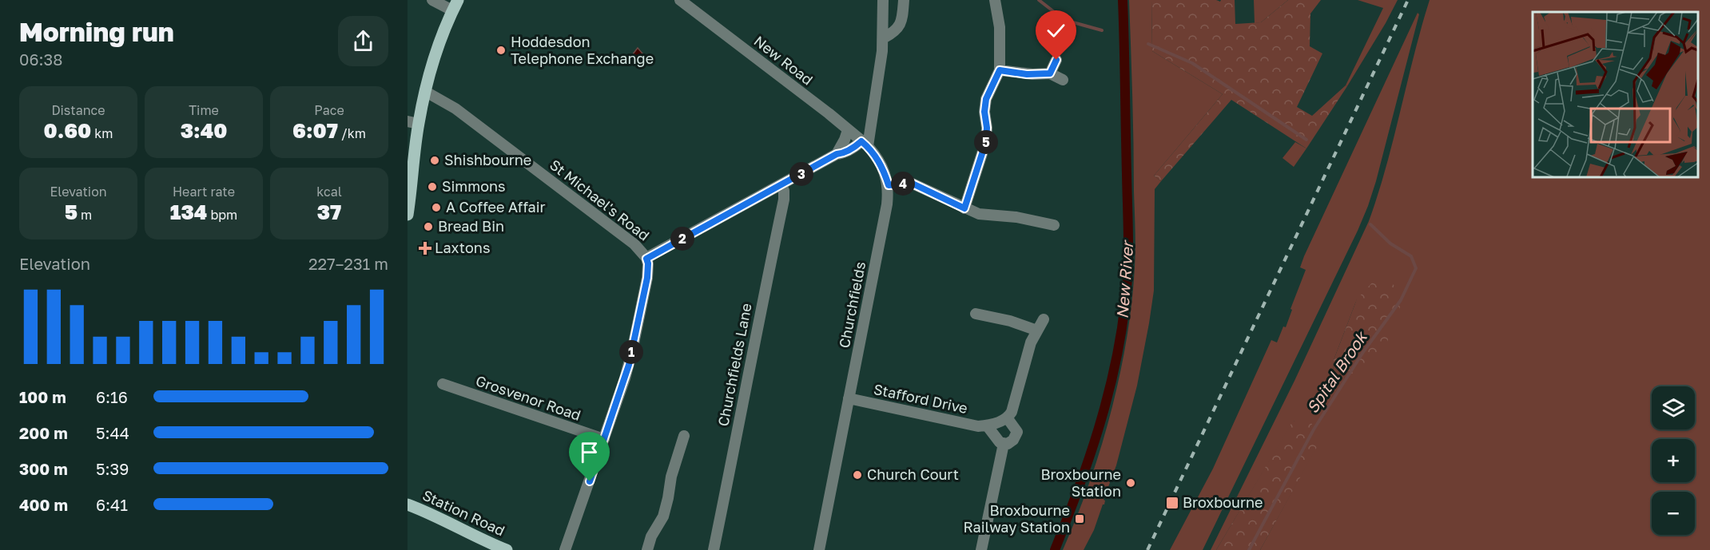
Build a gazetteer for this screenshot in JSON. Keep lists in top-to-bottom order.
{
  "streets": {
    "main road": ["Station Road"],
    "street": [
      "New Road",
      "St Michael's Road",
      "Churchfields",
      "Churchfields Lane",
      "Grosvenor Road",
      "Stafford Drive"
    ]
  },
  "crossings": [
    ["New Road", "St Michael's Road"],
    ["New Road", "Churchfields"],
    ["St Michael's Road", "Churchfields"],
    ["St Michael's Road", "Churchfields Lane"],
    ["Churchfields", "Stafford Drive"]
  ],
  "water": ["New River", "Spital Brook"],
  "places": {
    "other": [
      "Hoddesdon Telephone Exchange",
      "Shishbourne",
      "Simmons",
      "A Coffee Affair",
      "Bread Bin",
      "Church Court",
      "Broxbourne Station"
    ],
    "health": ["Laxtons"],
    "transit": ["Broxbourne", "Broxbourne Railway Station"]
  },
  "page": {
    "heading": ["Morning run", "06:38"],
    "stats": [
      ["Distance", "0.60 km"],
      ["Time", "3:40"],
      ["Pace", "6:07 /km"],
      ["Elevation", "5 m"],
      ["Heart rate", "134 bpm"],
      ["kcal", "37"]
    ],
    "pins": [
      "5",
      "3",
      "4",
      "2",
      "1"
    ],
    "chart": ["Elevation", "227–231 m"],
    "list": [
      {
        "name": "100 m",
        "note": "6:16"
      },
      {
        "name": "200 m",
        "note": "5:44"
      },
      {
        "name": "300 m",
        "note": "5:39"
      },
      {
        "name": "400 m",
        "note": "6:41"
      }
    ],
    "map_buttons": ["+", "−"]
  }
}
